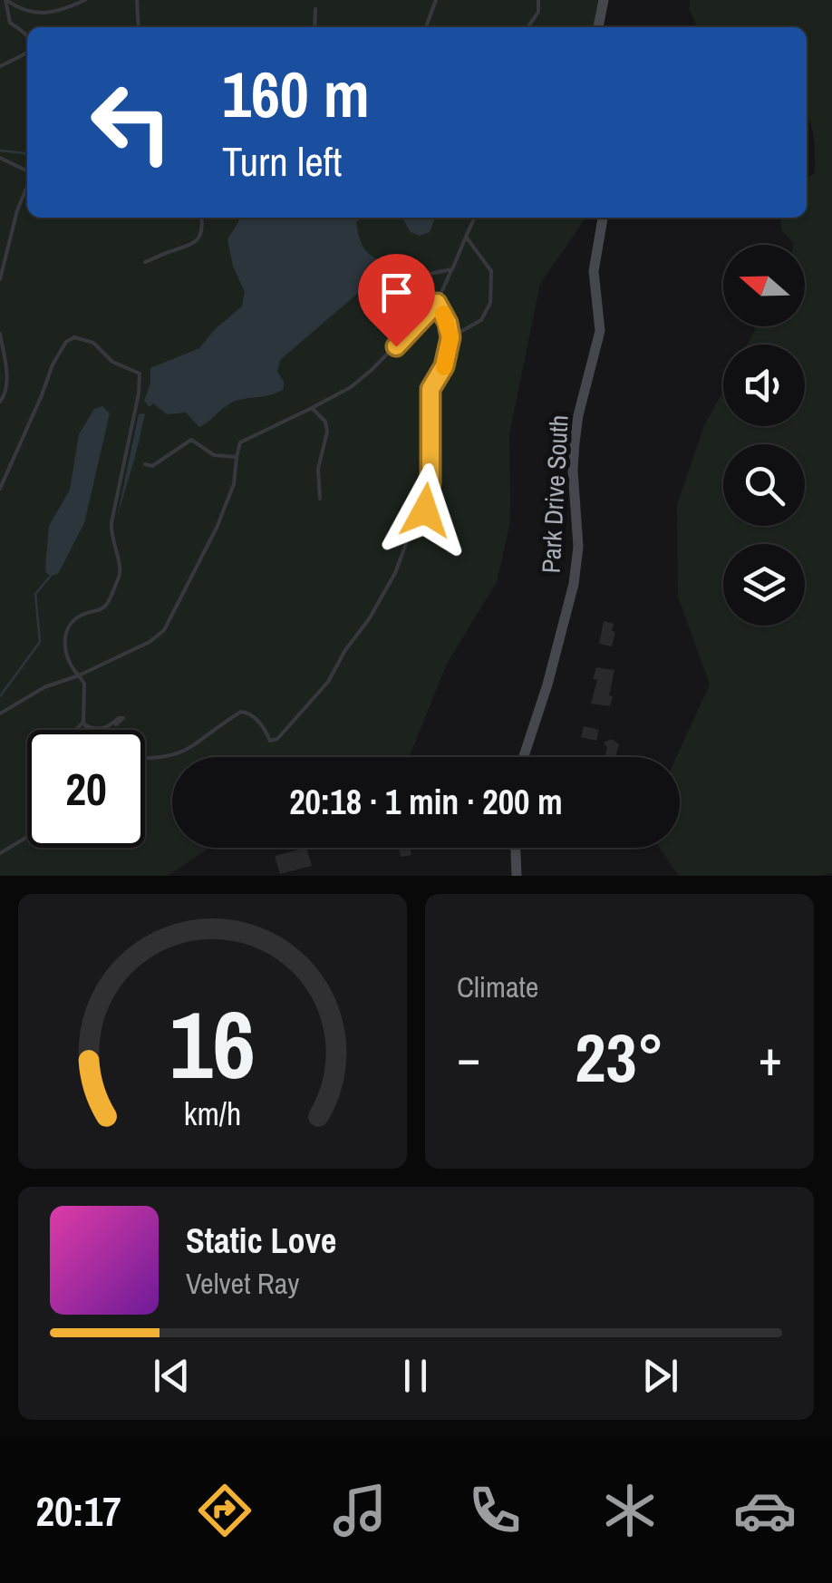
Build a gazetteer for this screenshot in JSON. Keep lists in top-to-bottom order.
{
  "streets": {
    "street": ["Park Drive South"]
  },
  "north": "left",
  "page": {
    "turn": ["160 m", "Turn left"],
    "limit": "20",
    "trip": "20:18 · 1 min · 200 m",
    "tile": "Climate",
    "heat": ["−", "23°", "+"],
    "song": ["Static Love", "Velvet Ray"],
    "tabs": "20:17",
    "gauge": ["16", "km/h"]
  }
}
